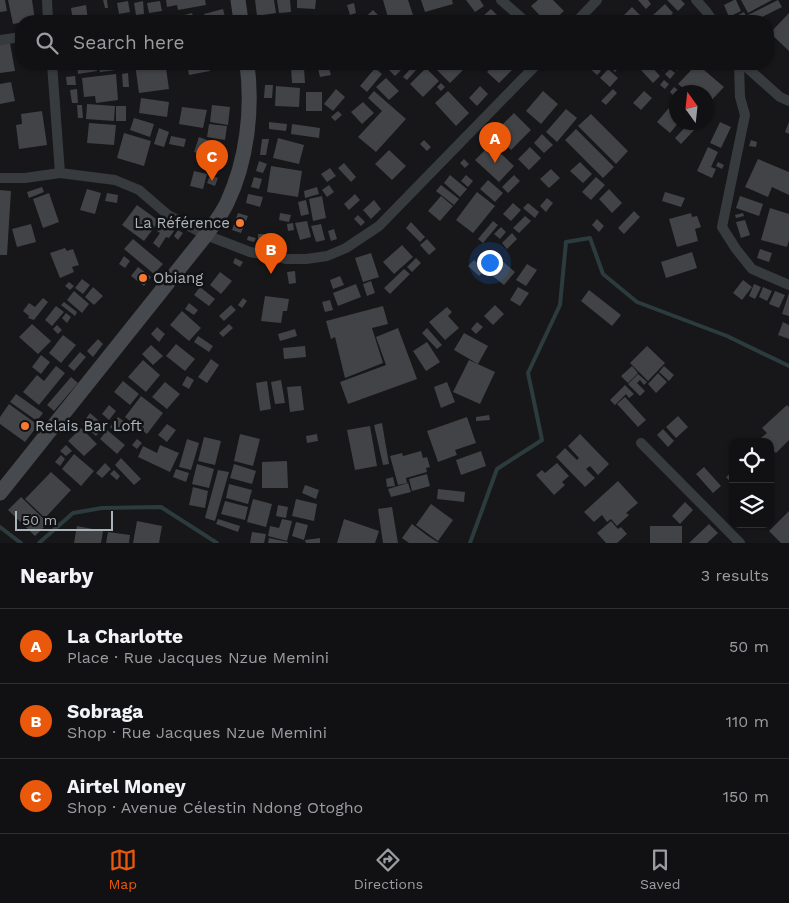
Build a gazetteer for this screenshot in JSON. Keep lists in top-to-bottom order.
{
  "places": ["La Référence", "Obiang", "Relais Bar Loft"],
  "scale_bar": "50 m",
  "north": "top",
  "page": {
    "search": "Search here",
    "pins": ["A", "C", "B"],
    "scale": "50 m",
    "heading": ["Nearby", "3 results"],
    "list": [
      {
        "mark": "A",
        "name": "La Charlotte",
        "note": "Place · Rue Jacques Nzue Memini",
        "value": "50 m"
      },
      {
        "mark": "B",
        "name": "Sobraga",
        "note": "Shop · Rue Jacques Nzue Memini",
        "value": "110 m"
      },
      {
        "mark": "C",
        "name": "Airtel Money",
        "note": "Shop · Avenue Célestin Ndong Otogho",
        "value": "150 m"
      }
    ],
    "nav": ["Map", "Directions", "Saved"]
  }
}
